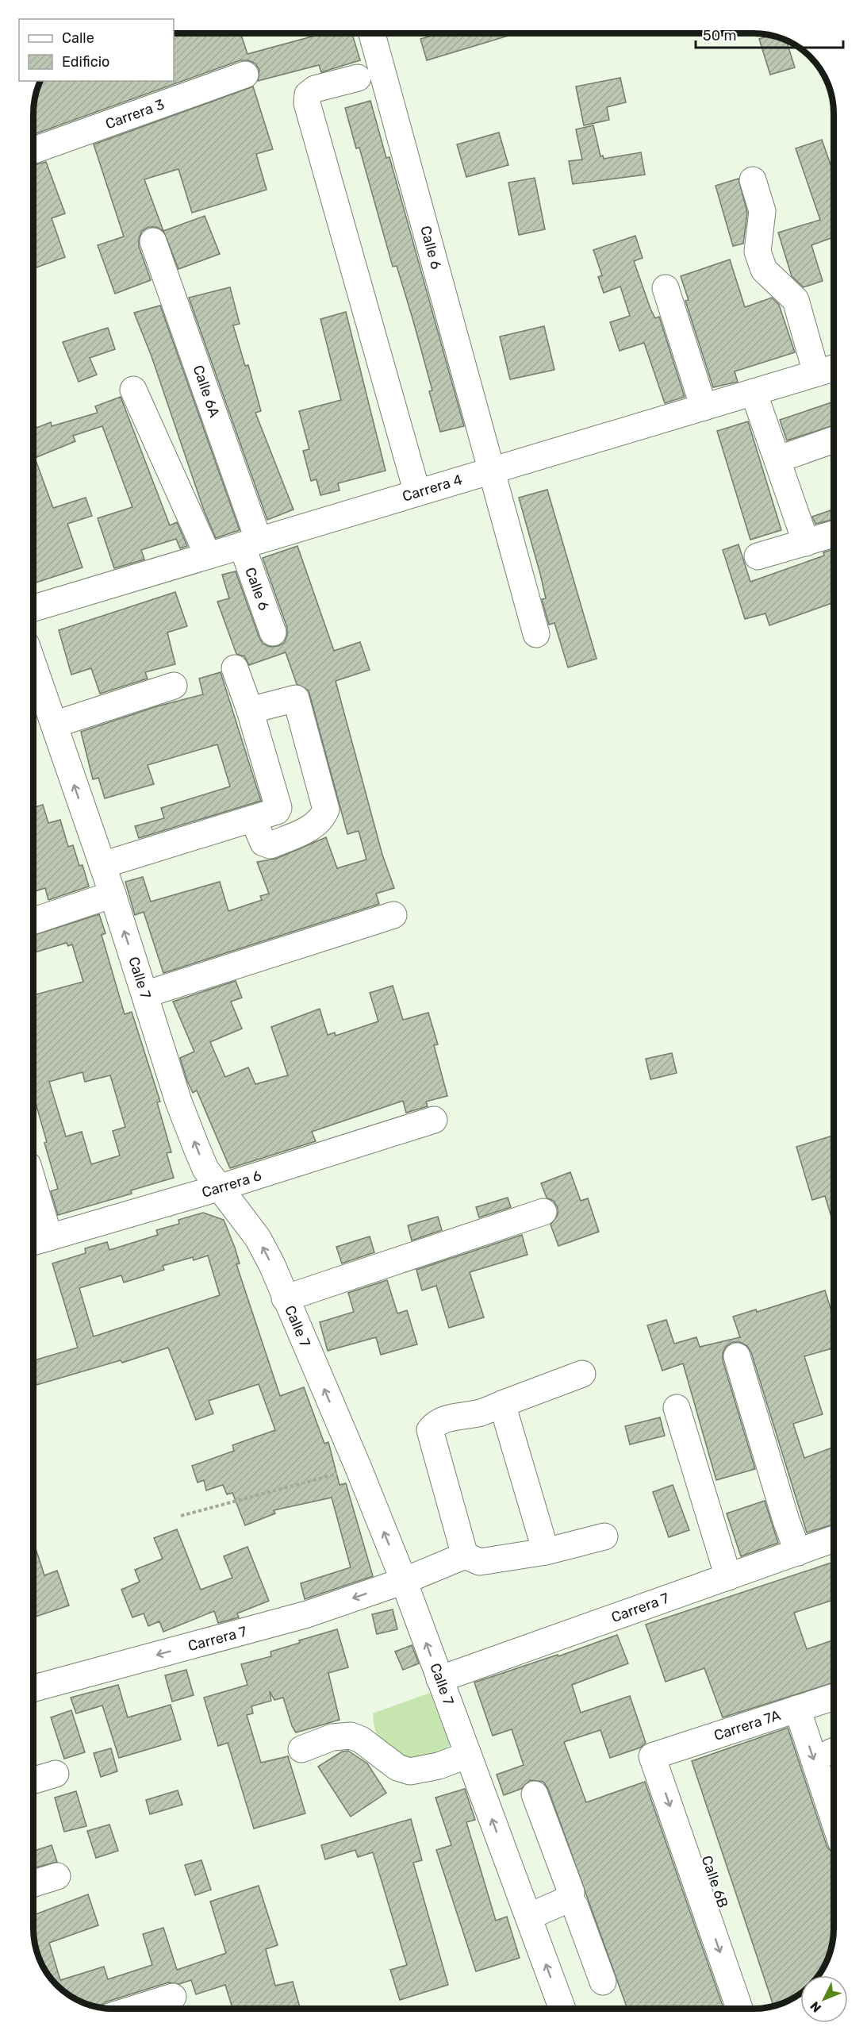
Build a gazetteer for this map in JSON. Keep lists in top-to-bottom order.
{
  "streets": {
    "street": [
      "Carrera 3",
      "Calle 6",
      "Calle 6A",
      "Carrera 4",
      "Calle 7",
      "Carrera 6",
      "Carrera 7",
      "Carrera 7A",
      "Calle 6B"
    ]
  },
  "crossings": [
    ["Calle 6", "Calle 6A"],
    ["Calle 6", "Carrera 4"],
    ["Calle 6A", "Carrera 4"],
    ["Calle 7", "Carrera 6"],
    ["Calle 7", "Carrera 7"],
    ["Carrera 7A", "Calle 6B"]
  ],
  "one_way": ["Carrera 7"],
  "legend": ["Calle", "Edificio"],
  "scale_bar": "50 m",
  "north": "bottom left"
}
